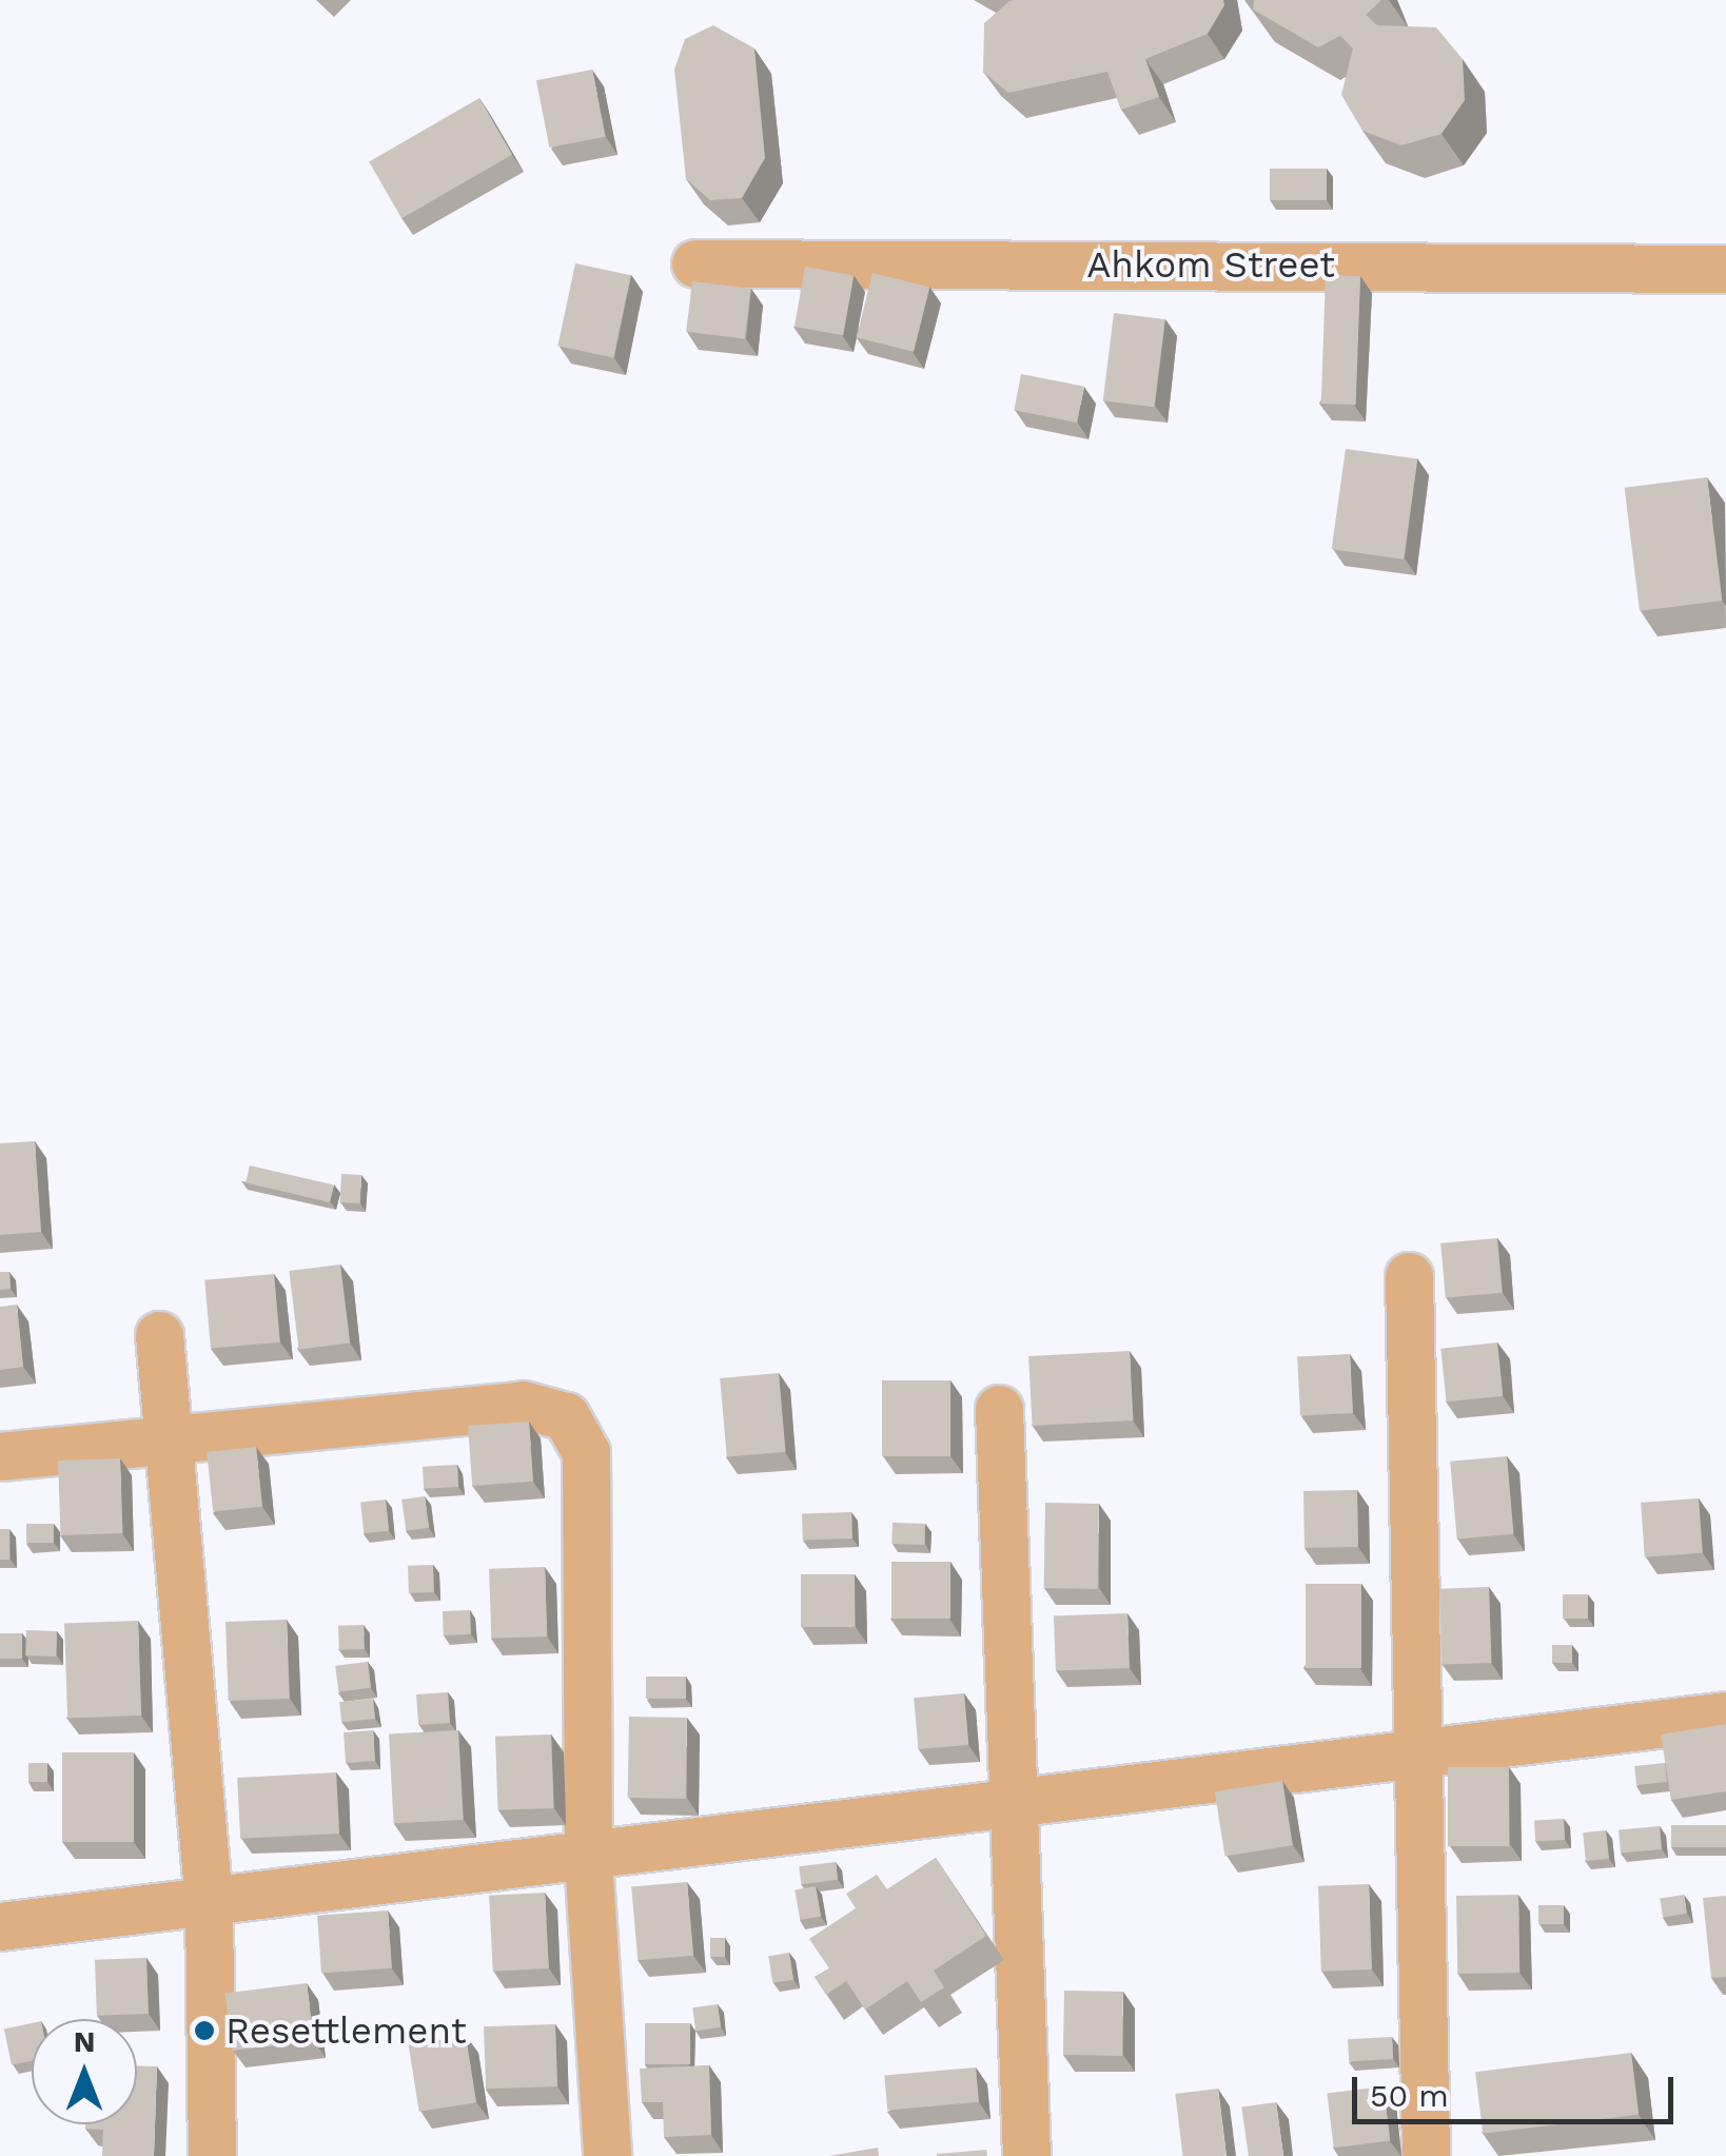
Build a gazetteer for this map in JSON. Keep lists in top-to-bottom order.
{
  "streets": {
    "street": ["Ahkom Street"]
  },
  "places": ["Resettlement"],
  "scale_bar": "50 m",
  "north": "top"
}
